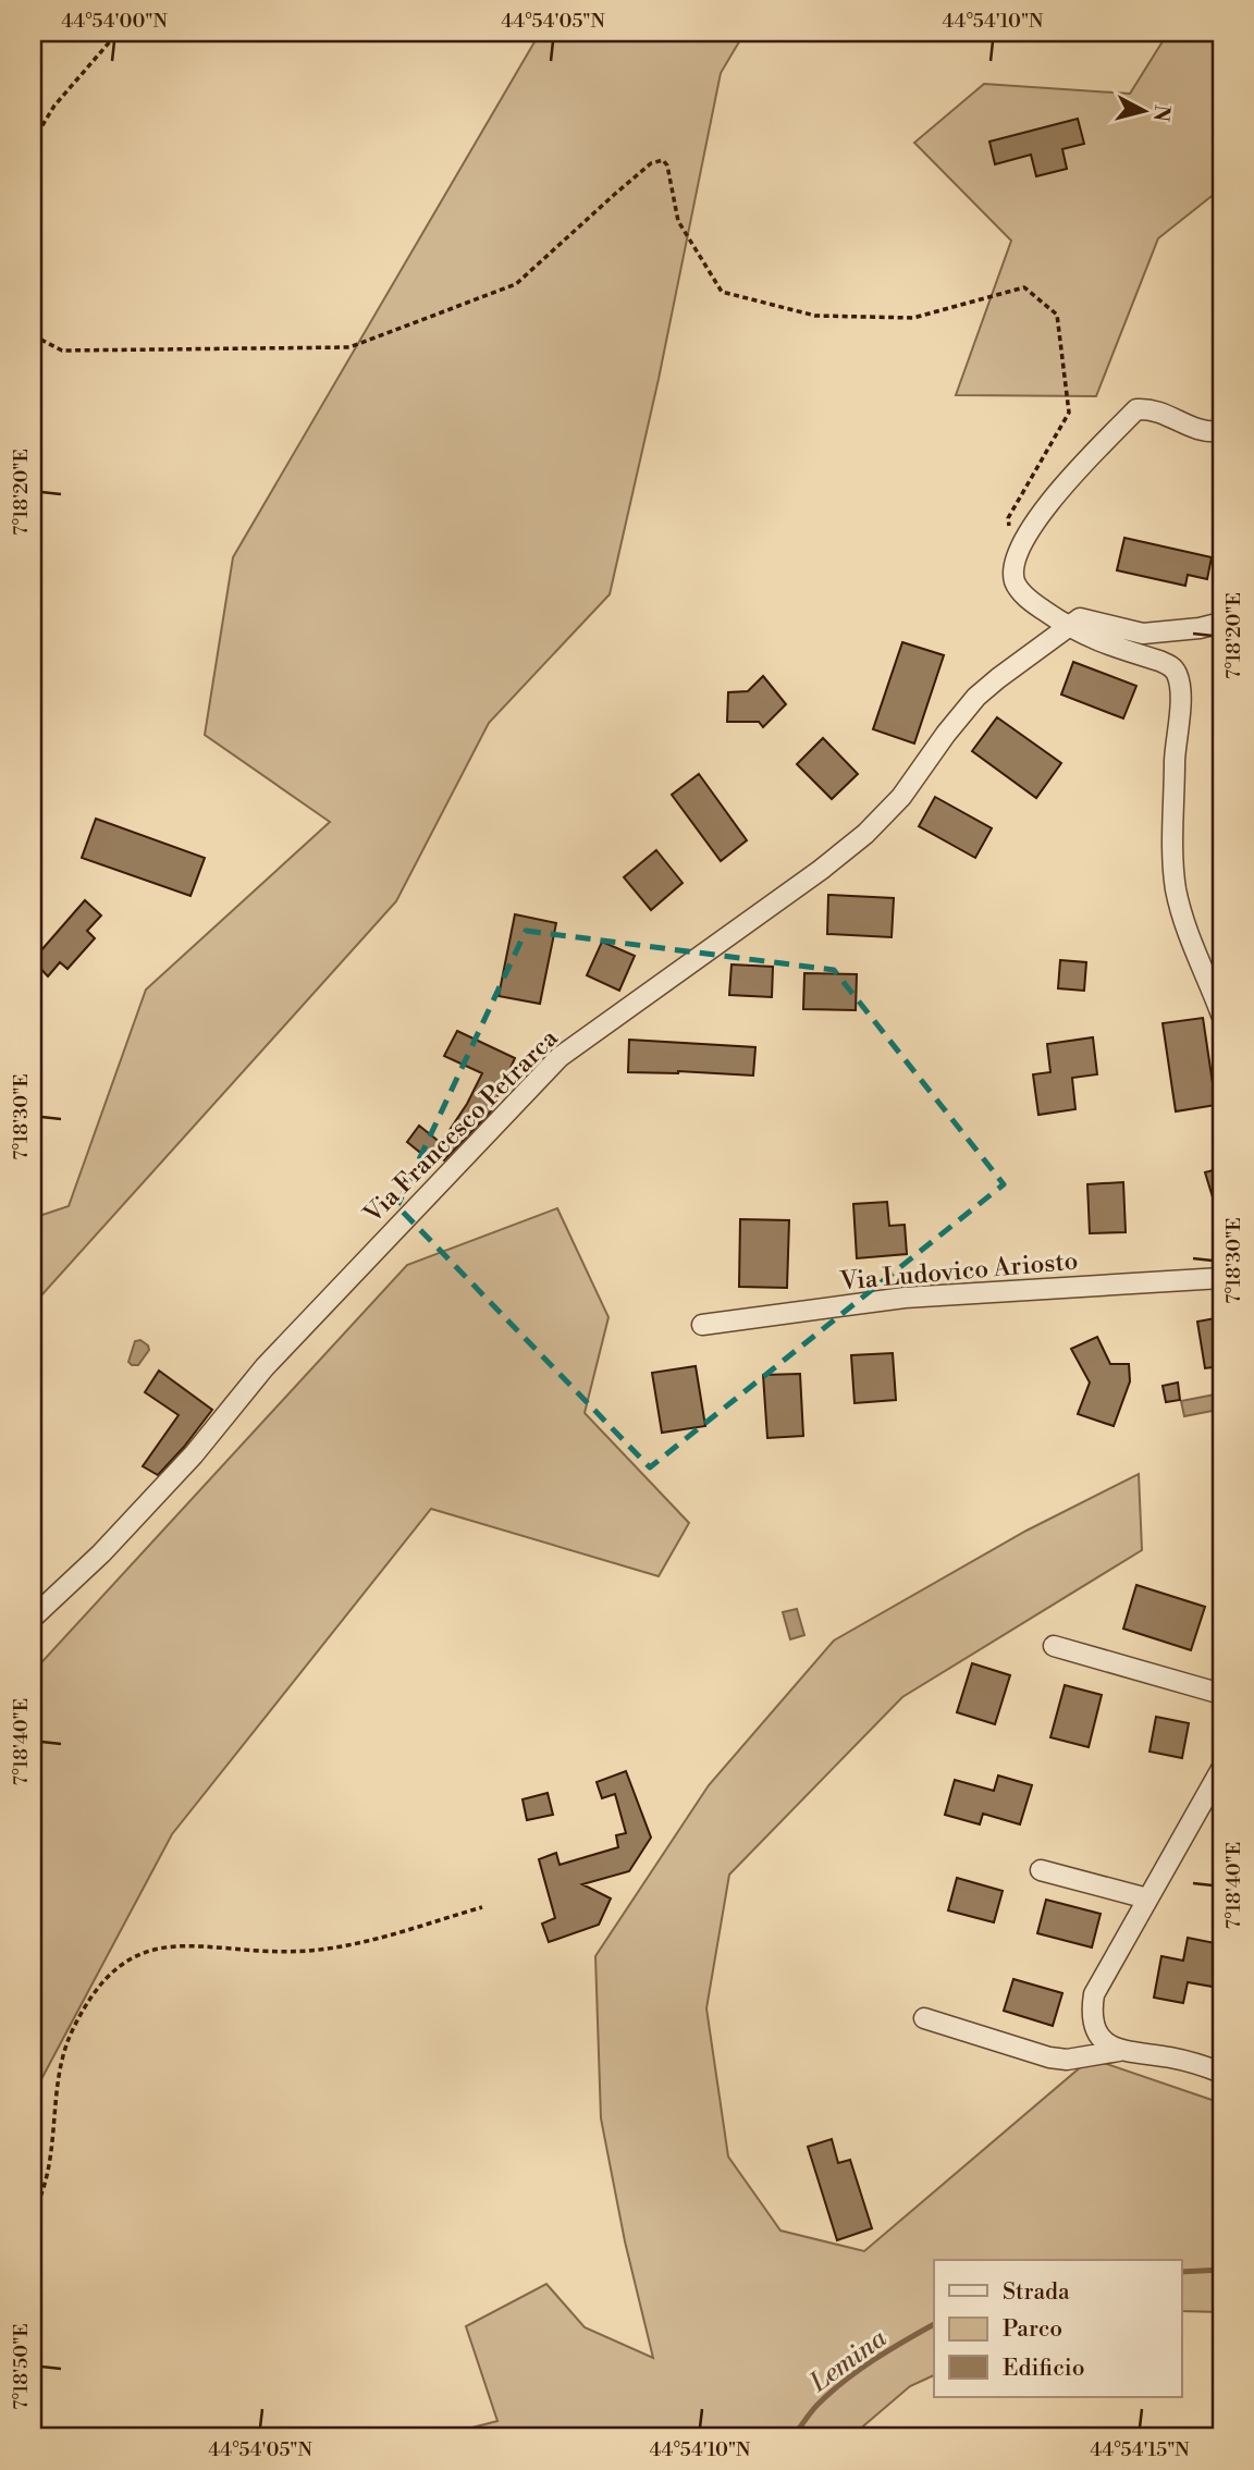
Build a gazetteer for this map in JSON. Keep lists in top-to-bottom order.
{
  "streets": {
    "street": ["Via Francesco Petrarca", "Via Ludovico Ariosto"]
  },
  "water": ["Lemina"],
  "legend": ["Strada", "Parco", "Edificio"],
  "north": "right",
  "coordinates": [
    "44°54'00\"N",
    "44°54'05\"N",
    "44°54'10\"N",
    "7°18'20\"E",
    "7°18'30\"E",
    "7°18'40\"E",
    "7°18'50\"E",
    "44°54'15\"N"
  ]
}
